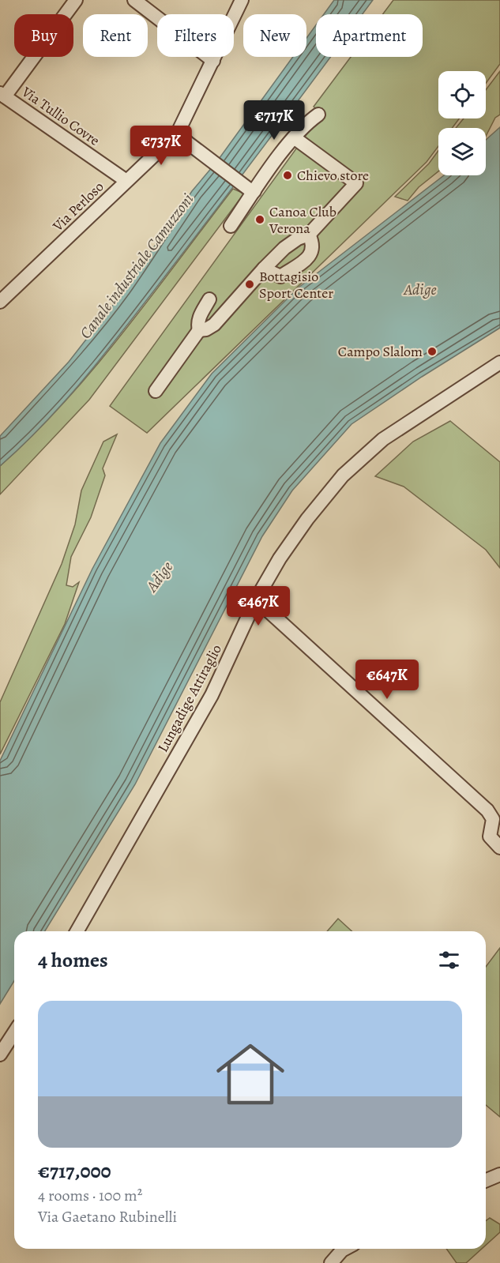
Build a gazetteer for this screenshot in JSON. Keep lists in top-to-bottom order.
{
  "streets": {
    "street": ["Via Tullio Covre", "Via Perloso", "Lungadige Attiraglio"]
  },
  "crossings": [
    ["Via Tullio Covre", "Via Perloso"]
  ],
  "water": ["Canale industriale Camuzzoni", "Adige"],
  "places": [
    "Chievo store",
    "Canoa Club Verona",
    "Bottagisio Sport Center",
    "Campo Slalom"
  ],
  "page": {
    "chip": [
      "Buy",
      "Rent",
      "Filters",
      "New",
      "Apartment"
    ],
    "price": [
      "€717K",
      "€737K",
      "€467K",
      "€647K"
    ],
    "heading": "4 homes",
    "list": [
      {
        "name": "€717,000",
        "note": "4 rooms · 100 m² · Via Gaetano Rubinelli"
      }
    ]
  }
}
